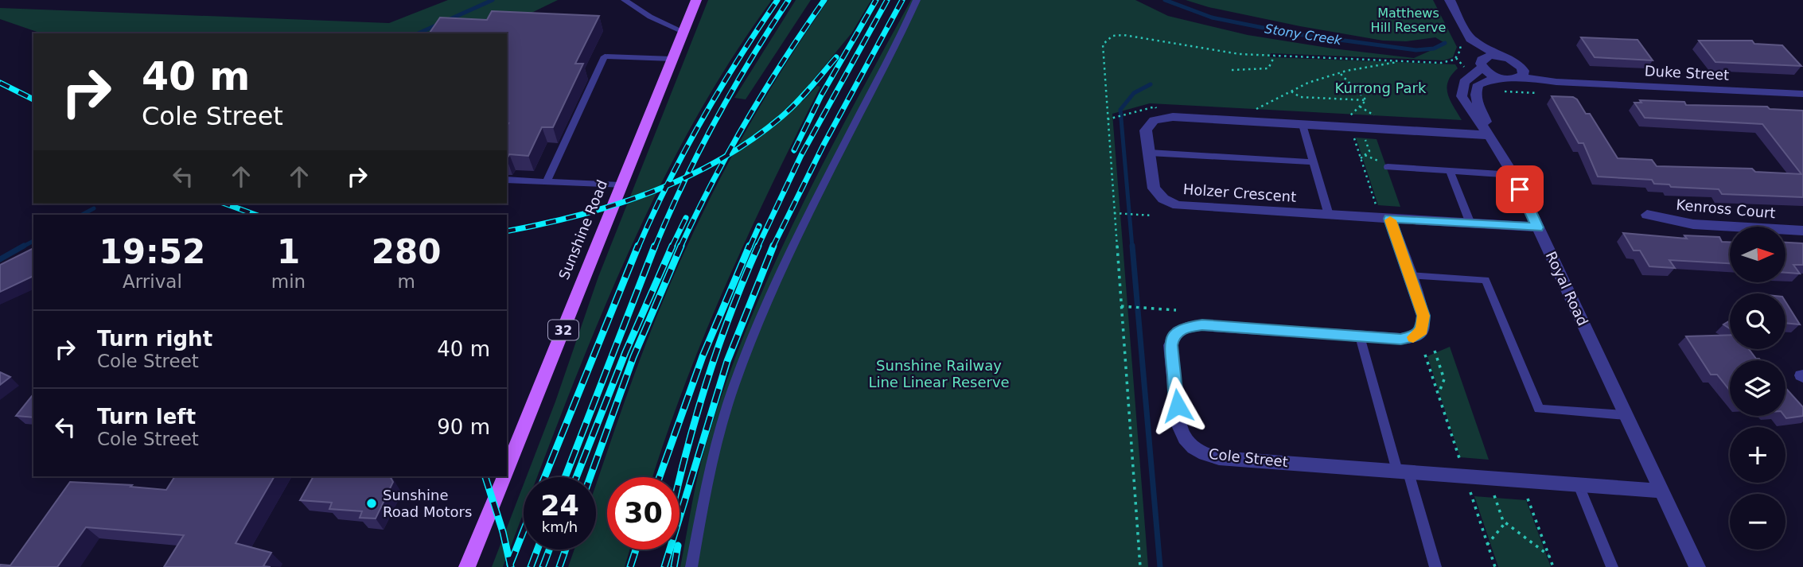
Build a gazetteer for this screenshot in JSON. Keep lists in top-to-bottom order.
{
  "streets": {
    "main road": ["Sunshine Road", "32"],
    "street": [
      "Duke Street",
      "Holzer Crescent",
      "Kenross Court",
      "Royal Road",
      "Cole Street"
    ]
  },
  "crossings": [
    ["Holzer Crescent", "Royal Road"],
    ["Holzer Crescent", "Cole Street"],
    ["Royal Road", "Cole Street"]
  ],
  "water": ["Stony Creek"],
  "parks": ["Matthews Hill Reserve", "Kurrong Park", "Sunshine Railway Line Linear Reserve"],
  "places": ["Sunshine Road Motors"],
  "north": "right",
  "page": {
    "turn": ["40 m", "Cole Street"],
    "eta": [
      "19:52",
      "Arrival",
      "1",
      "min",
      "280",
      "m"
    ],
    "map_buttons": ["+", "−"],
    "list": [
      {
        "name": "Turn right",
        "note": "Cole Street",
        "value": "40 m"
      },
      {
        "name": "Turn left",
        "note": "Cole Street",
        "value": "90 m"
      }
    ],
    "speed": "24 km/h",
    "limit": "30"
  }
}
